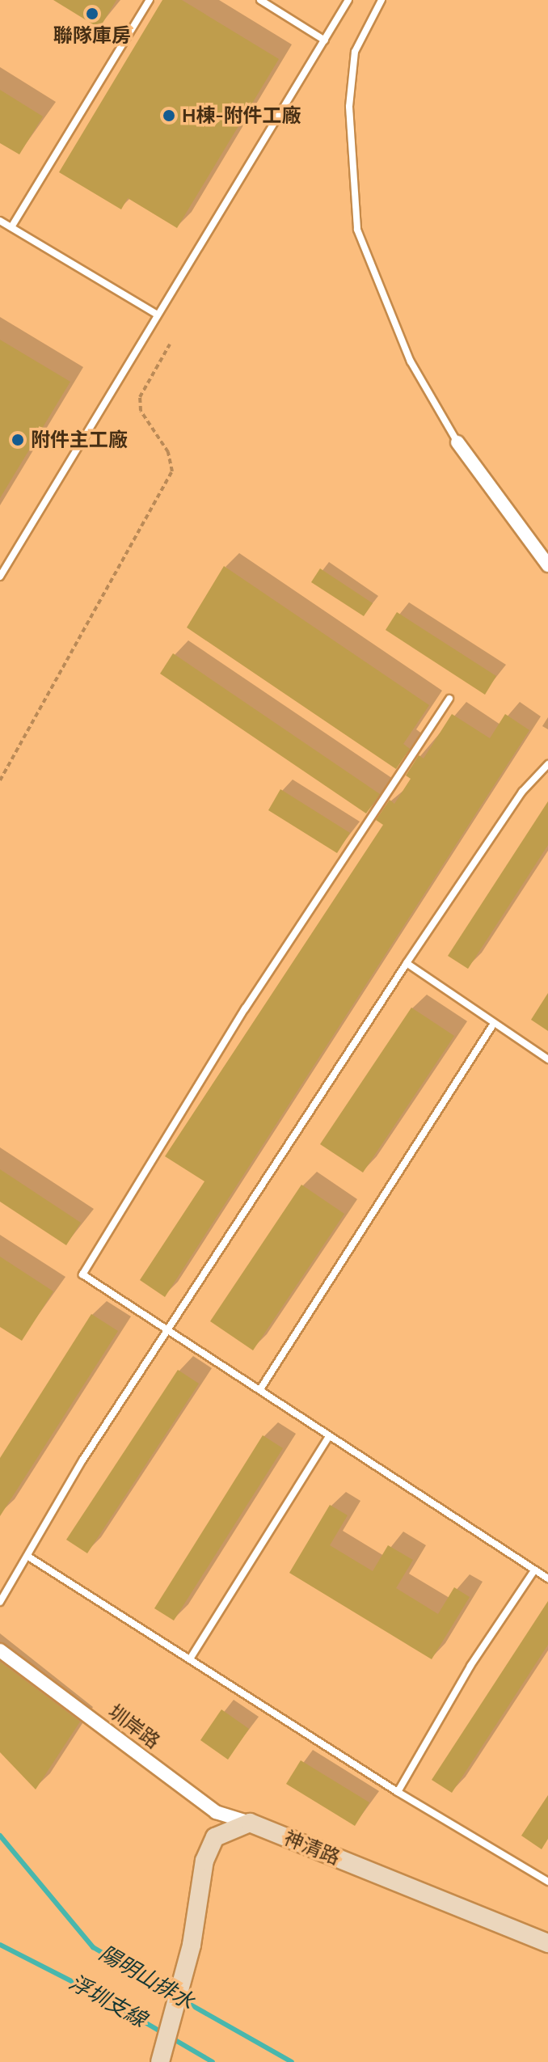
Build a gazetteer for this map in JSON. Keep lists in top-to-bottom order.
{
  "streets": {
    "street": ["圳岸路", "神清路"]
  },
  "crossings": [
    ["圳岸路", "神清路"]
  ],
  "water": ["陽明山排水", "浮圳支線"],
  "places": ["聯隊庫房", "H棟-附件工廠", "附件主工廠"]
}
